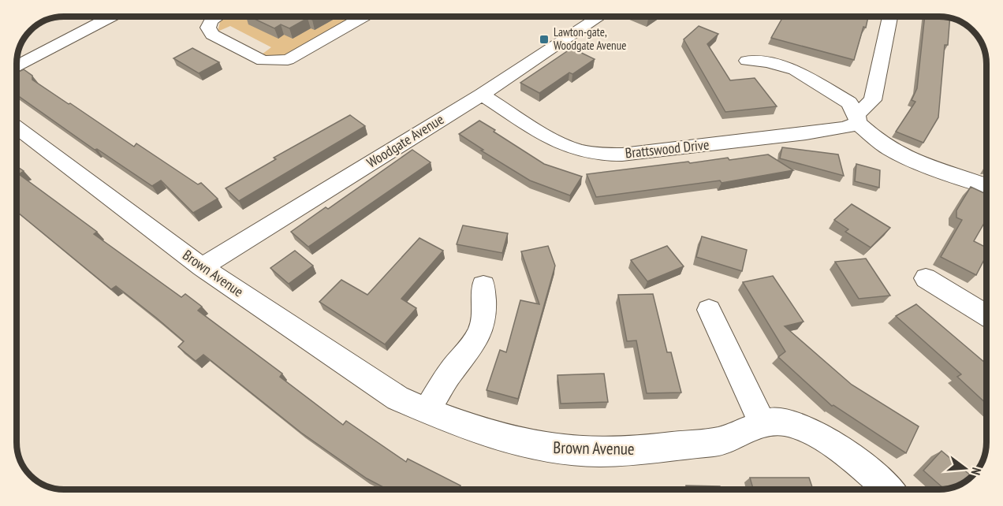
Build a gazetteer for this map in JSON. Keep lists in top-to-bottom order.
{
  "streets": {
    "street": ["Woodgate Avenue", "Brattswood Drive", "Brown Avenue"]
  },
  "crossings": [
    ["Woodgate Avenue", "Brattswood Drive"],
    ["Woodgate Avenue", "Brown Avenue"]
  ],
  "places": {
    "transit": ["Lawton-gate, Woodgate Avenue"]
  },
  "north": "right"
}
